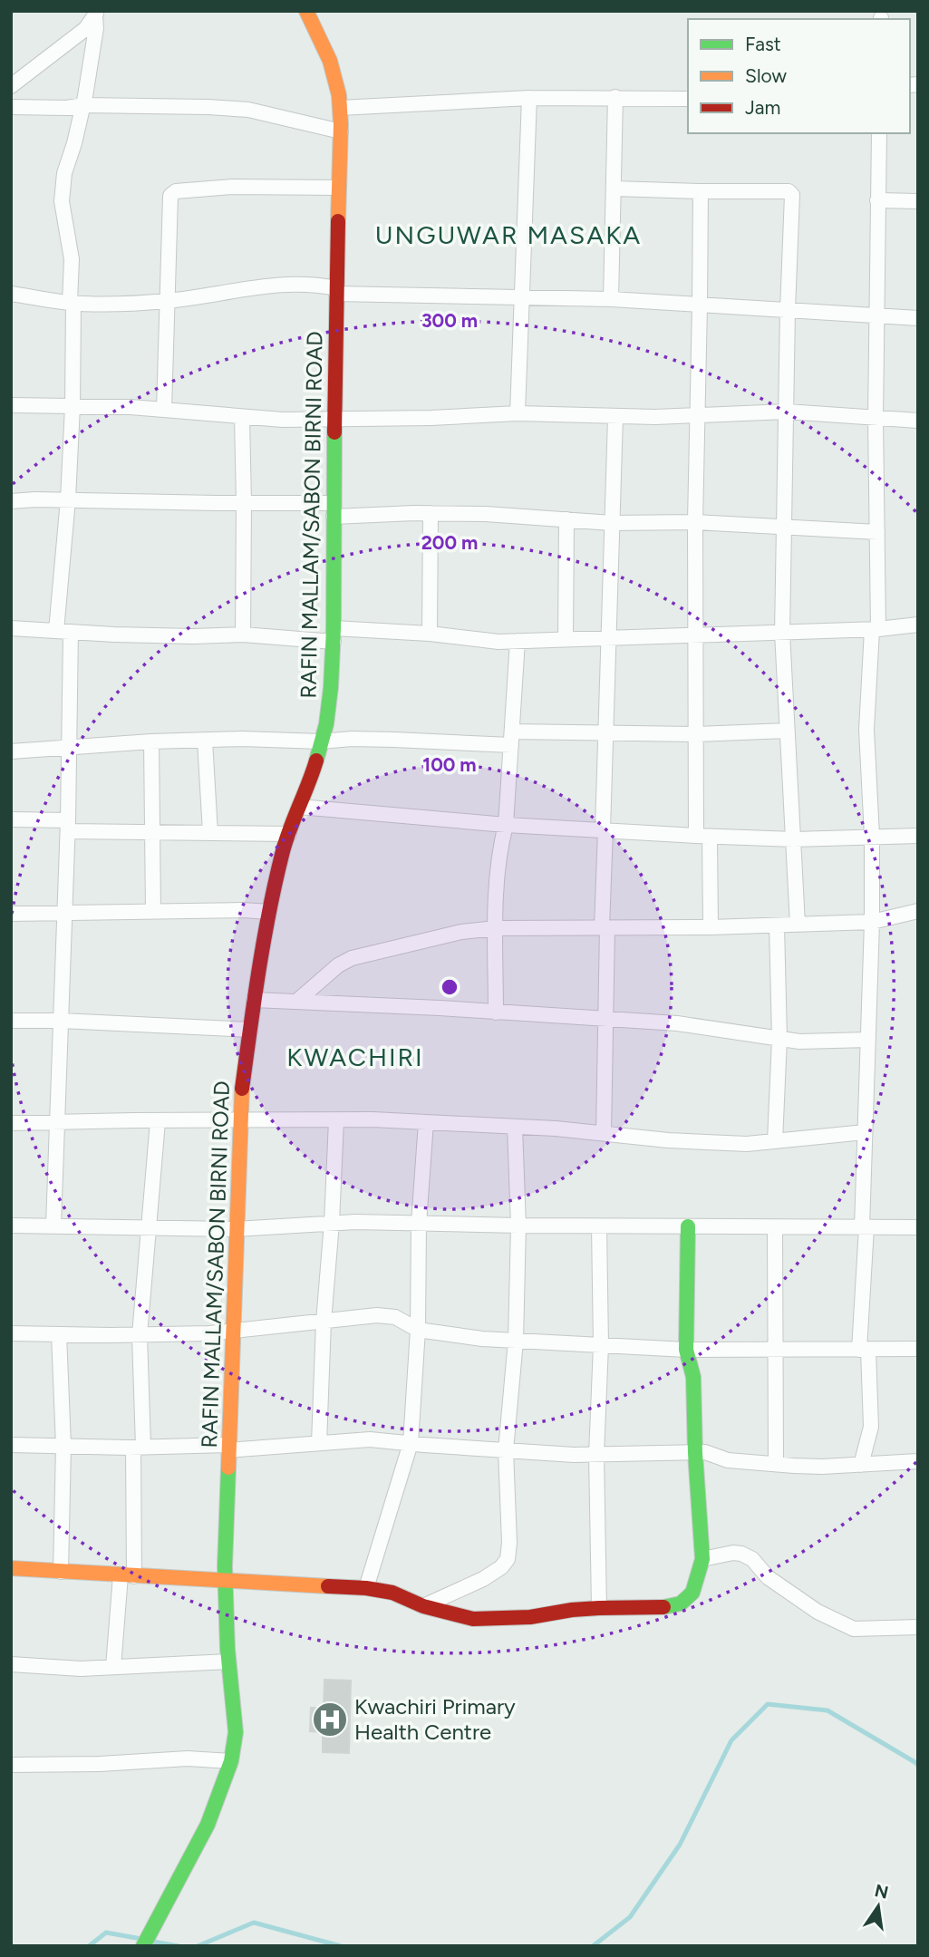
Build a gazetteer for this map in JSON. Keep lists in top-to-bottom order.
{
  "streets": {
    "street": ["RAFIN MALLAM/SABON BIRNI ROAD"]
  },
  "districts": ["UNGUWAR MASAKA", "KWACHIRI"],
  "places": {
    "hospital": ["Kwachiri Primary Health Centre"]
  },
  "legend": ["Fast", "Slow", "Jam"],
  "north": "top",
  "rings": ["300 m", "200 m", "100 m"]
}
